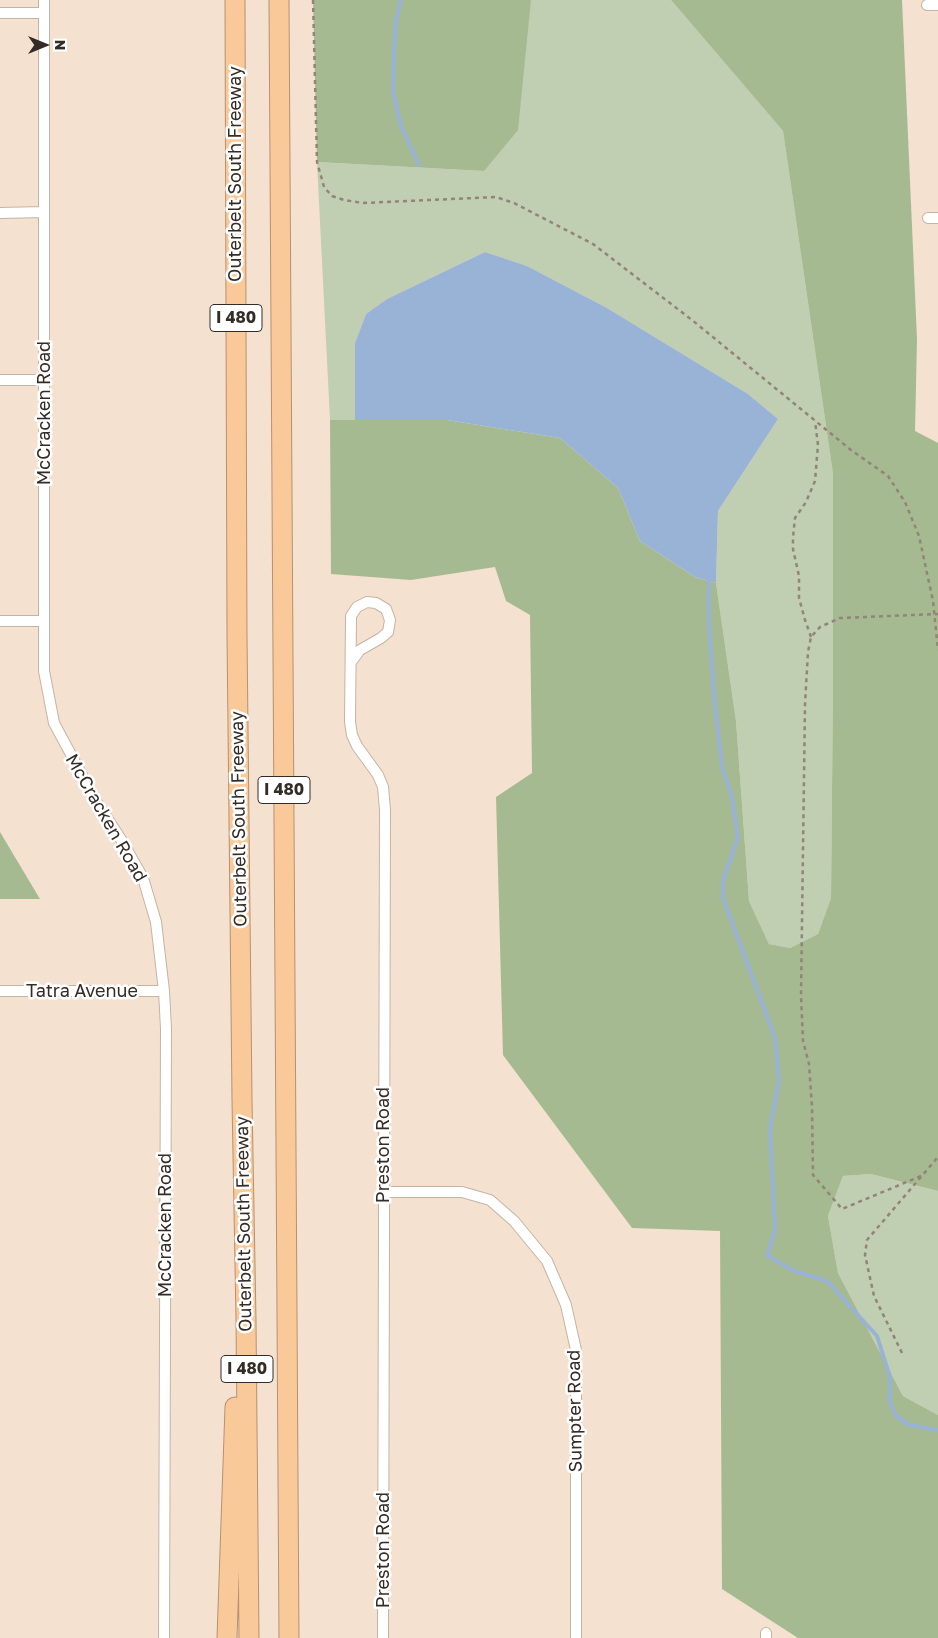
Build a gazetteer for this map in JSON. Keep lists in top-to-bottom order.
{
  "streets": {
    "highway": ["Outerbelt South Freeway", "I 480"],
    "street": [
      "McCracken Road",
      "Tatra Avenue",
      "Preston Road",
      "Sumpter Road"
    ]
  },
  "crossings": [
    ["McCracken Road", "Tatra Avenue"],
    ["Preston Road", "Sumpter Road"]
  ],
  "north": "right"
}
